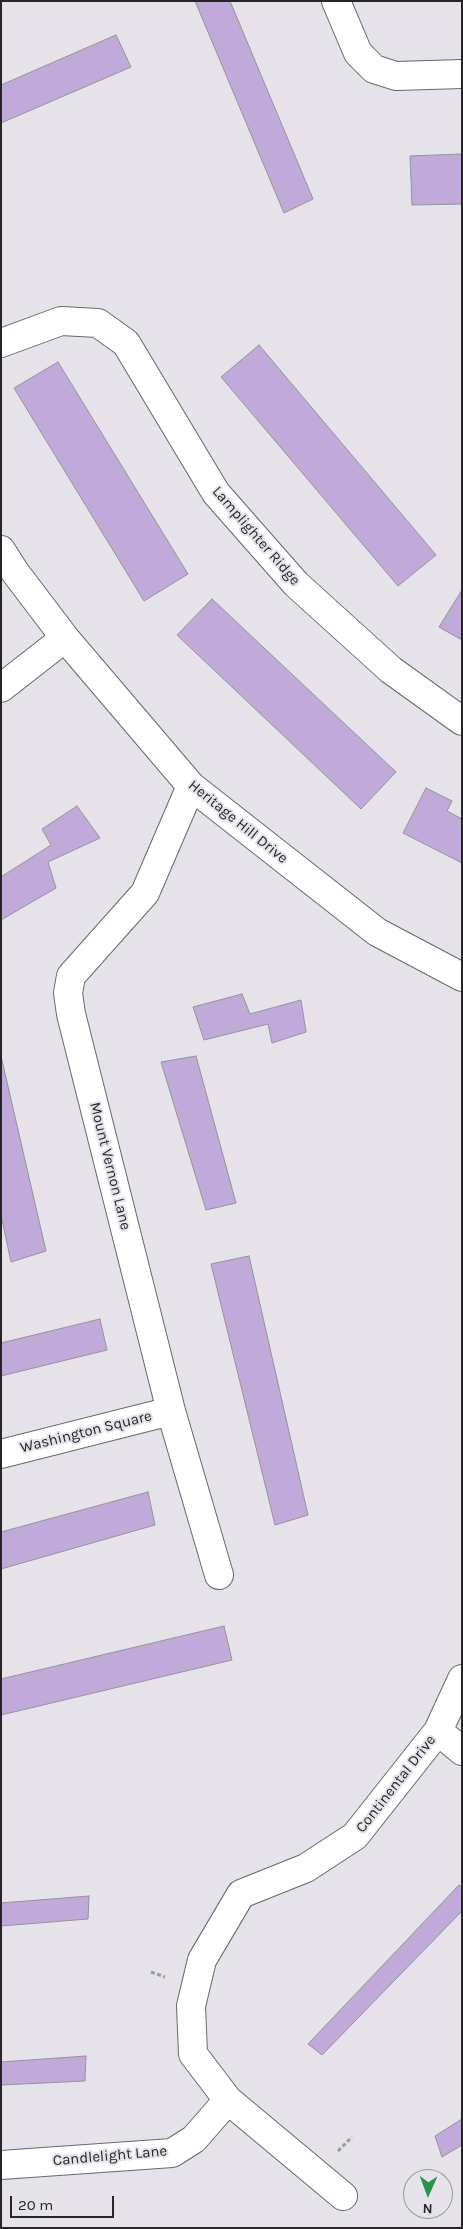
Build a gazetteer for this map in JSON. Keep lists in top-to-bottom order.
{
  "streets": {
    "street": [
      "Lamplighter Ridge",
      "Heritage Hill Drive",
      "Mount Vernon Lane",
      "Washington Square",
      "Continental Drive",
      "Candlelight Lane"
    ]
  },
  "crossings": [
    ["Heritage Hill Drive", "Mount Vernon Lane"],
    ["Mount Vernon Lane", "Washington Square"],
    ["Continental Drive", "Candlelight Lane"]
  ],
  "scale_bar": "20 m",
  "north": "bottom"
}
